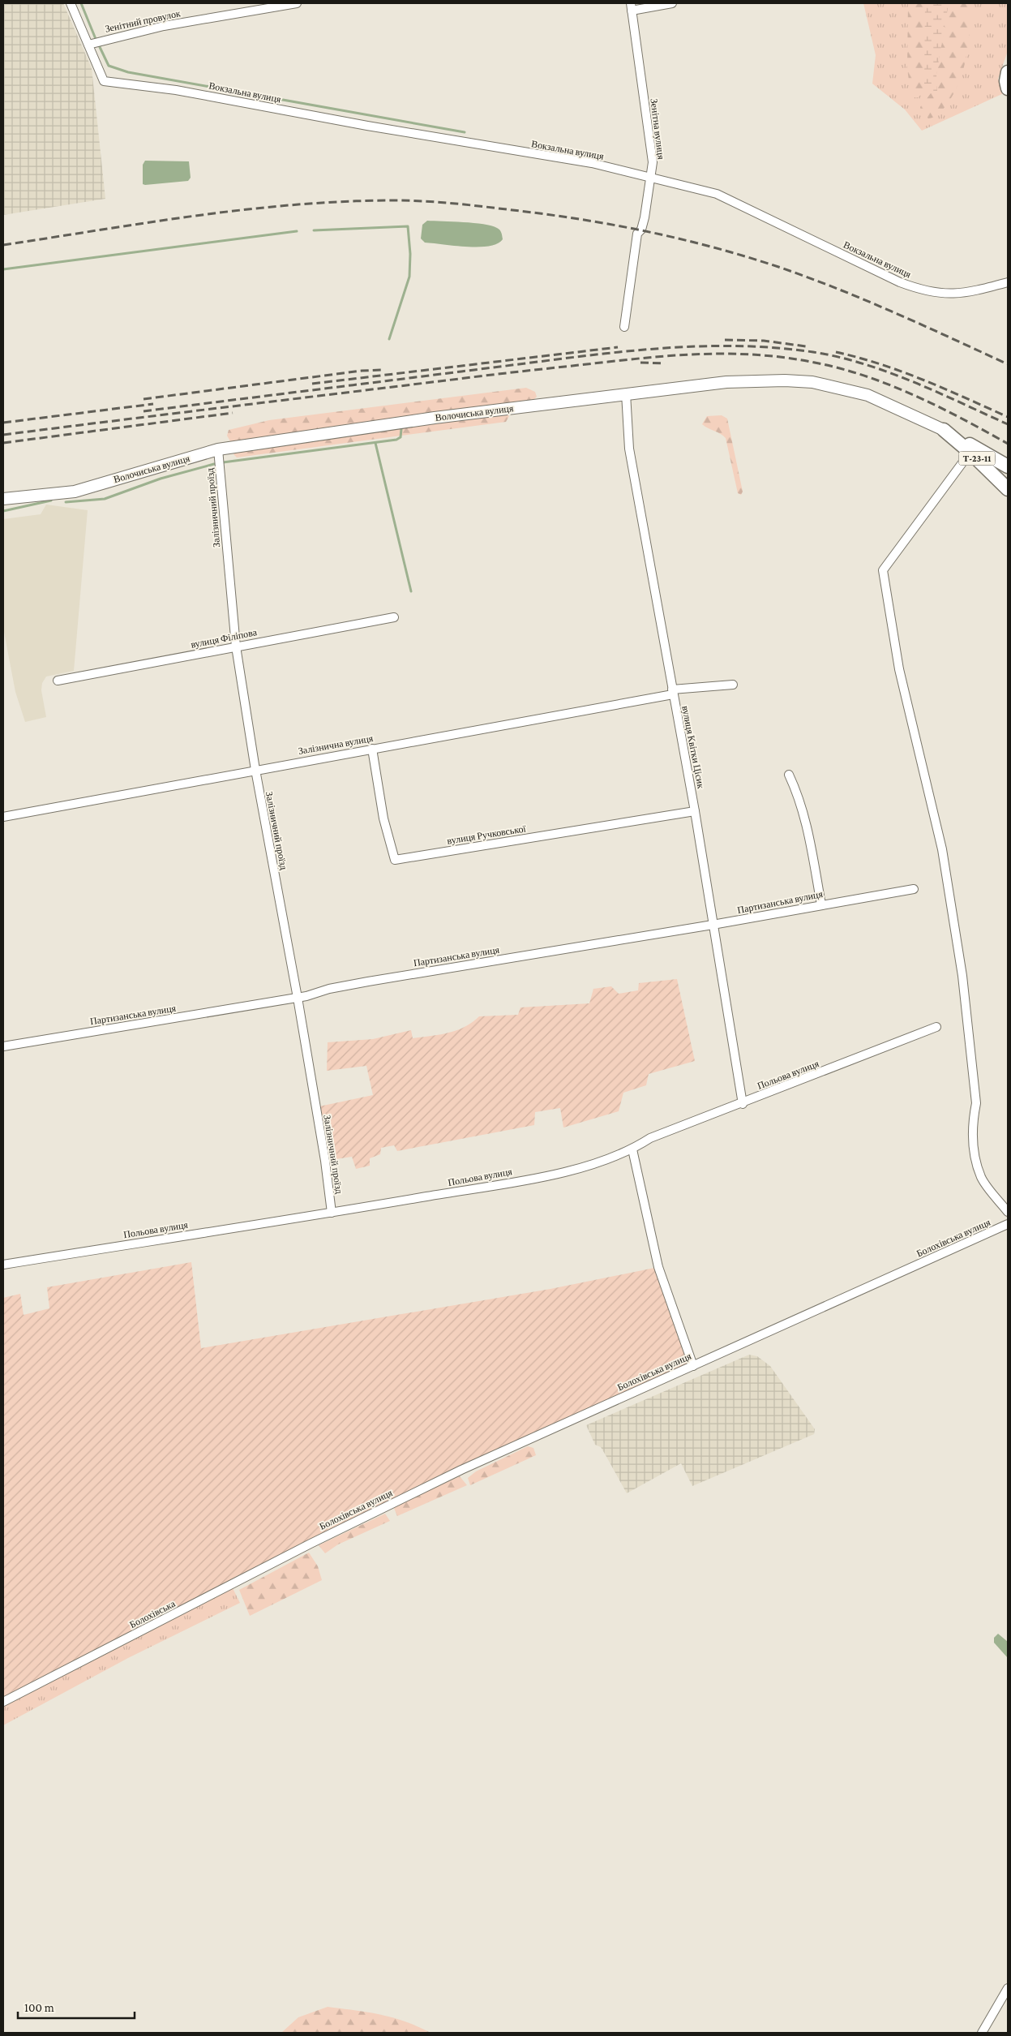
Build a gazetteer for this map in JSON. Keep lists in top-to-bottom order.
{
  "streets": {
    "main road": ["Волочиська вулиця", "Т-23-11"],
    "street": [
      "Зенітний провулок",
      "Вокзальна вулиця",
      "Зенітна вулиця",
      "Залізничний проїзд",
      "вулиця Філіпова",
      "Залізнична вулиця",
      "вулиця Квітки Цісик",
      "вулиця Ручковської",
      "Партизанська вулиця",
      "Польова вулиця",
      "Болохівська вулиця",
      "Болохівська"
    ]
  },
  "crossings": [
    ["Зенітний провулок", "Вокзальна вулиця"],
    ["Вокзальна вулиця", "Зенітна вулиця"],
    ["Волочиська вулиця", "Т-23-11"],
    ["Волочиська вулиця", "Залізничний проїзд"],
    ["Волочиська вулиця", "вулиця Квітки Цісик"],
    ["Залізничний проїзд", "вулиця Філіпова"],
    ["Залізничний проїзд", "Залізнична вулиця"],
    ["Залізничний проїзд", "Партизанська вулиця"],
    ["Залізничний проїзд", "Польова вулиця"],
    ["Залізнична вулиця", "вулиця Квітки Цісик"],
    ["Залізнична вулиця", "вулиця Ручковської"],
    ["вулиця Квітки Цісик", "вулиця Ручковської"],
    ["вулиця Квітки Цісик", "Партизанська вулиця"],
    ["вулиця Квітки Цісик", "Польова вулиця"],
    ["Болохівська вулиця", "Болохівська"]
  ],
  "scale_bar": "100 m"
}
